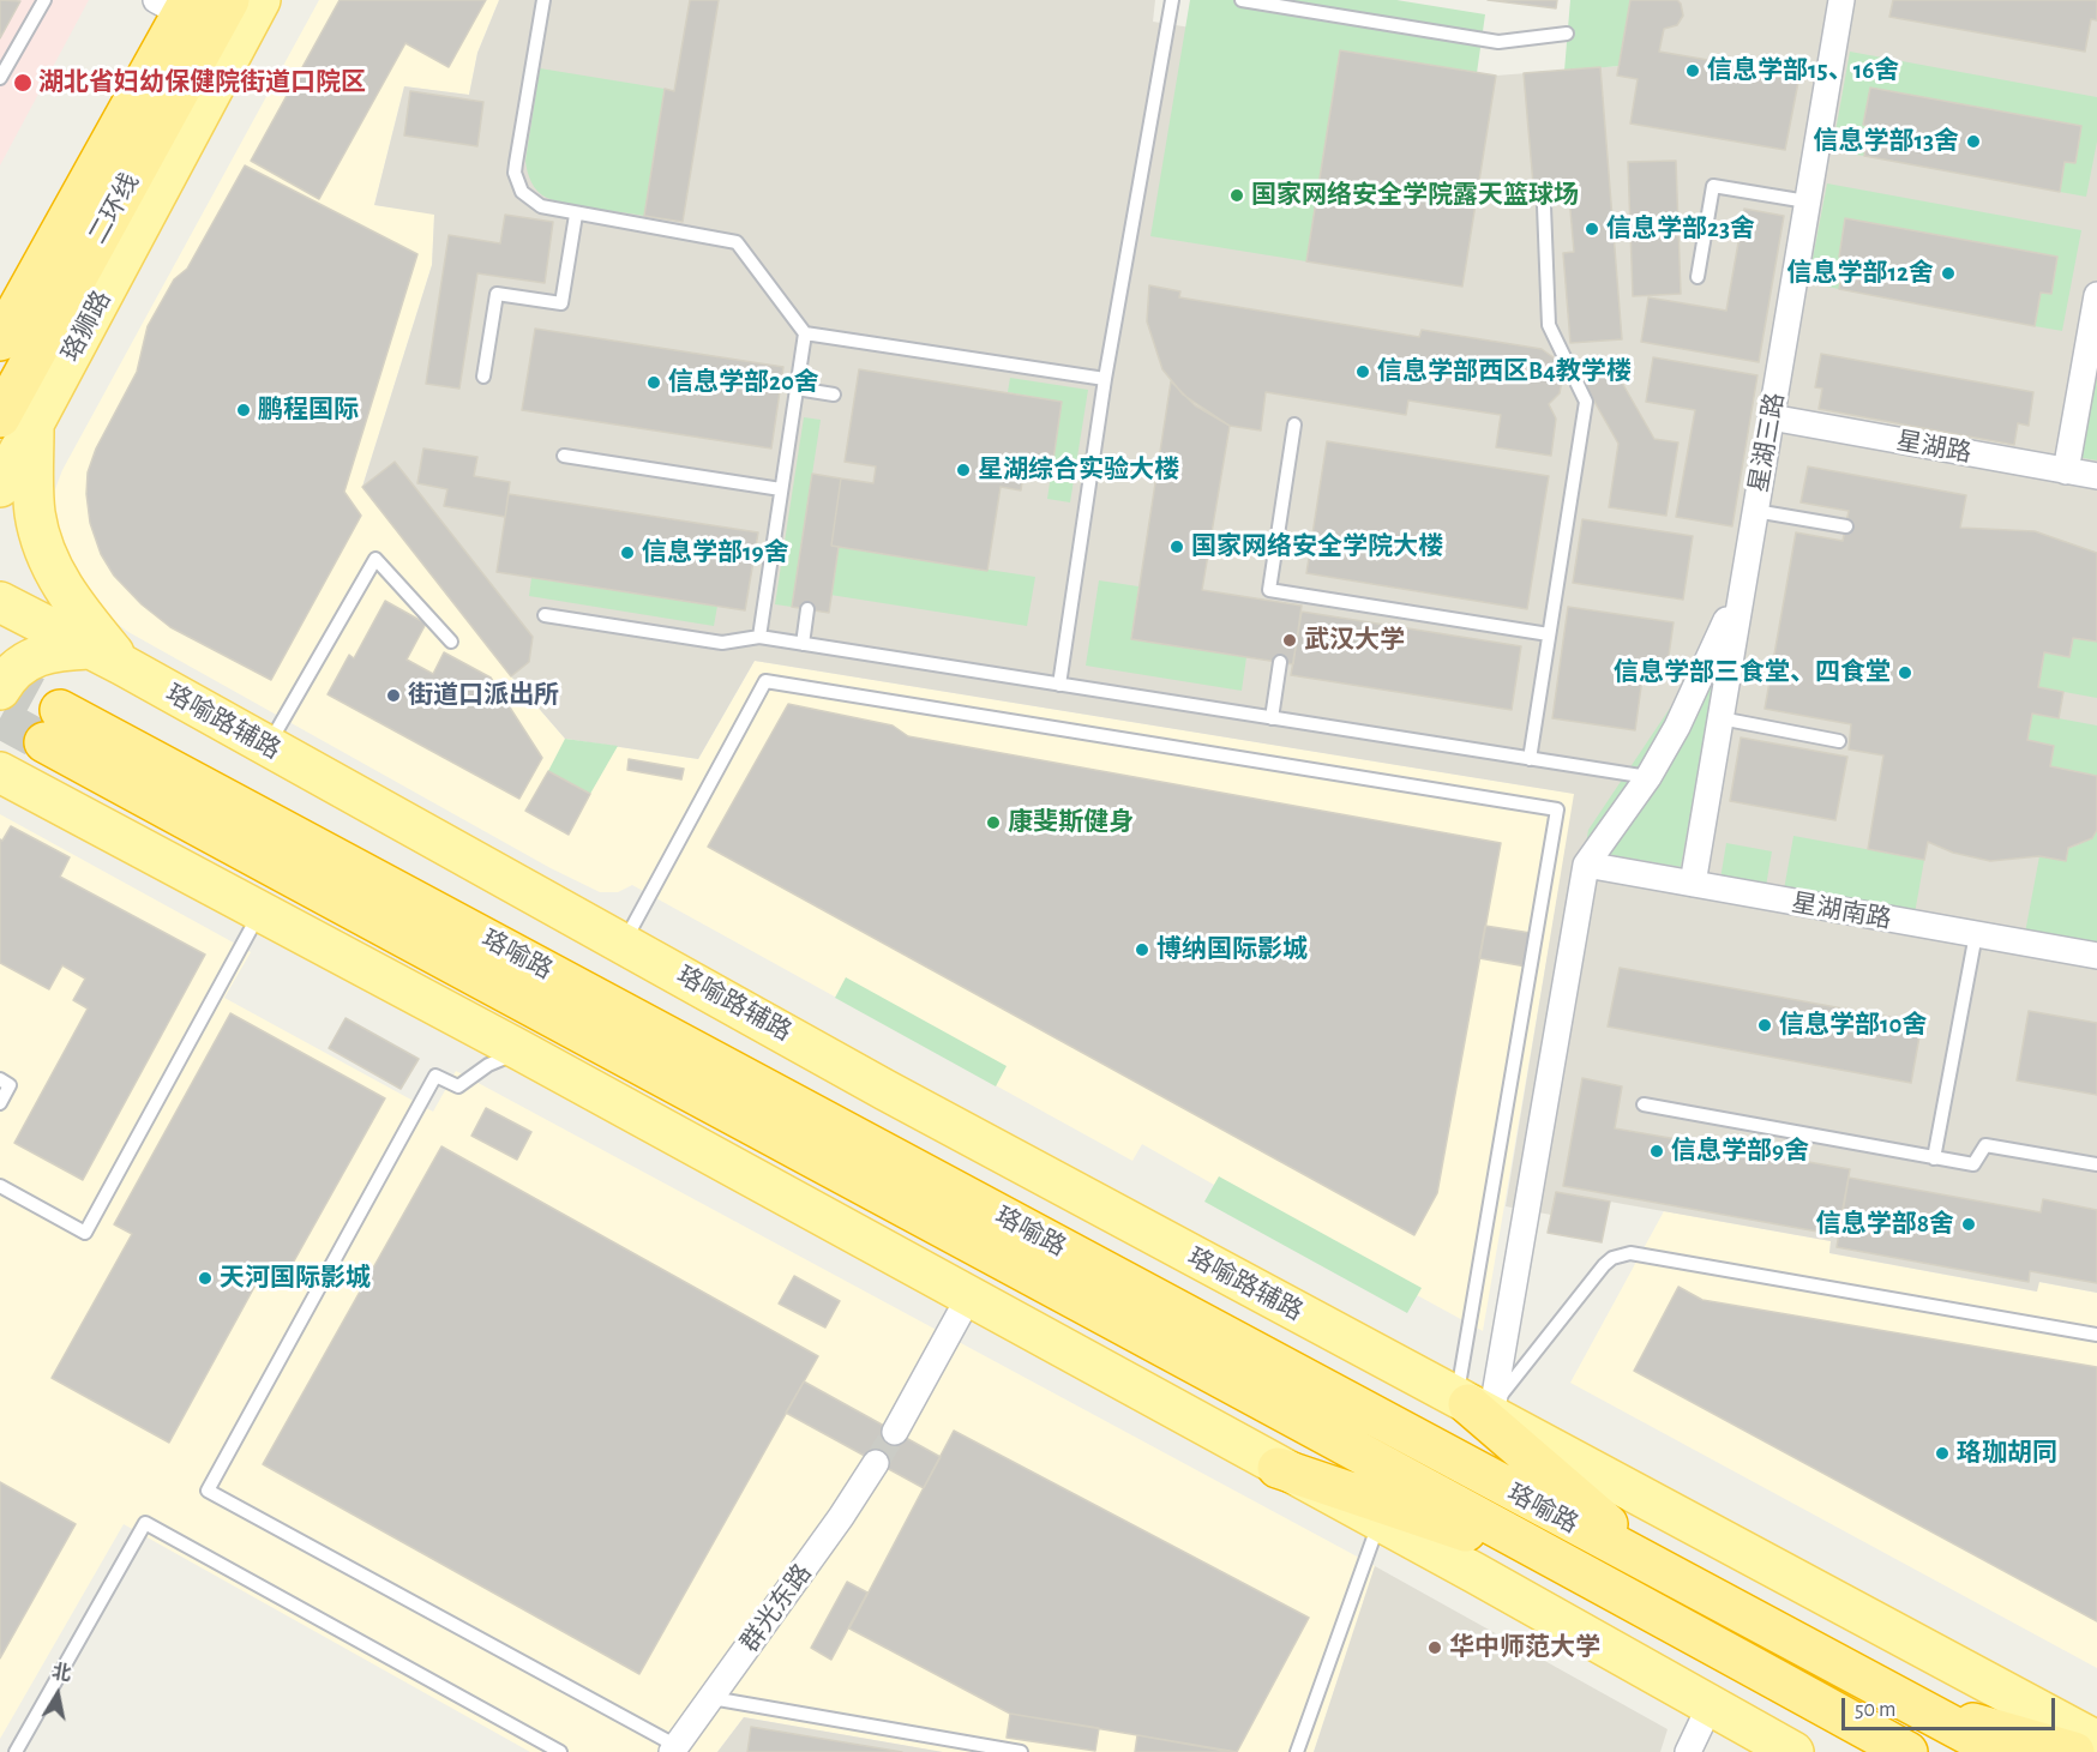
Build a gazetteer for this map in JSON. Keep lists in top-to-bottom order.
{
  "streets": {
    "highway": ["二环线", "珞喻路"],
    "main road": ["珞狮路", "珞喻路辅路"],
    "street": [
      "星湖三路",
      "星湖路",
      "星湖南路",
      "群光东路"
    ]
  },
  "crossings": [
    ["二环线", "珞狮路"],
    ["星湖三路", "星湖路"],
    ["星湖三路", "星湖南路"]
  ],
  "places": [
    "信息学部15、16舍",
    "湖北省妇幼保健院街道口院区",
    "信息学部13舍",
    "国家网络安全学院露天篮球场",
    "信息学部23舍",
    "信息学部12舍",
    "信息学部西区B4教学楼",
    "信息学部20舍",
    "鹏程国际",
    "星湖综合实验大楼",
    "国家网络安全学院大楼",
    "信息学部19舍",
    "武汉大学",
    "信息学部三食堂、四食堂",
    "街道口派出所",
    "康斐斯健身",
    "博纳国际影城",
    "信息学部10舍",
    "信息学部9舍",
    "信息学部8舍",
    "天河国际影城",
    "珞珈胡同",
    "华中师范大学"
  ],
  "scale_bar": "50 m",
  "north": "top"
}
